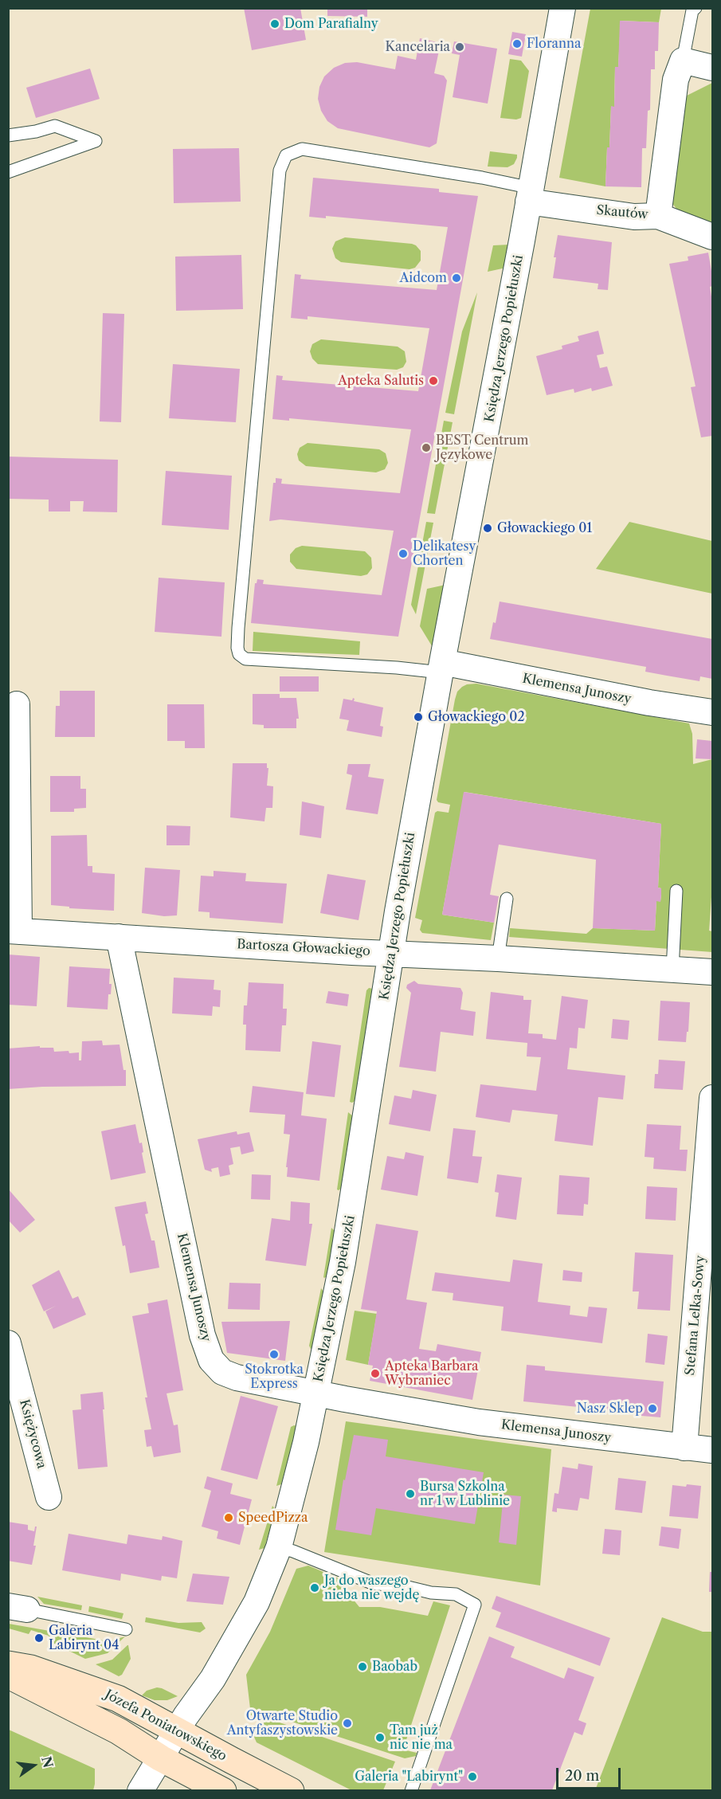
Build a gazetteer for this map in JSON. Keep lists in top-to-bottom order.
{
  "streets": {
    "main road": ["Józefa Poniatowskiego"],
    "street": [
      "Skautów",
      "Księdza Jerzego Popiełuszki",
      "Klemensa Junoszy",
      "Bartosza Głowackiego",
      "Stefana Lelka-Sowy",
      "Księżycowa"
    ]
  },
  "crossings": [
    ["Skautów", "Księdza Jerzego Popiełuszki"],
    ["Księdza Jerzego Popiełuszki", "Klemensa Junoszy"],
    ["Księdza Jerzego Popiełuszki", "Bartosza Głowackiego"],
    ["Księdza Jerzego Popiełuszki", "Józefa Poniatowskiego"],
    ["Klemensa Junoszy", "Bartosza Głowackiego"],
    ["Klemensa Junoszy", "Stefana Lelka-Sowy"]
  ],
  "places": [
    "Dom Parafialny",
    "Floranna",
    "Kancelaria",
    "Aidcom",
    "Apteka Salutis",
    "BEST Centrum Językowe",
    "Głowackiego 01",
    "Delikatesy Chorten",
    "Głowackiego 02",
    "Stokrotka Express",
    "Apteka Barbara Wybraniec",
    "Nasz Sklep",
    "Bursa Szkolna nr 1 w Lublinie",
    "SpeedPizza",
    "Ja do waszego nieba nie wejdę",
    "Galeria Labirynt 04",
    "Baobab",
    "Otwarte Studio Antyfaszystowskie",
    "Tam już nic nie ma",
    "Galeria \"Labirynt\""
  ],
  "scale_bar": "20 m",
  "north": "right"
}
